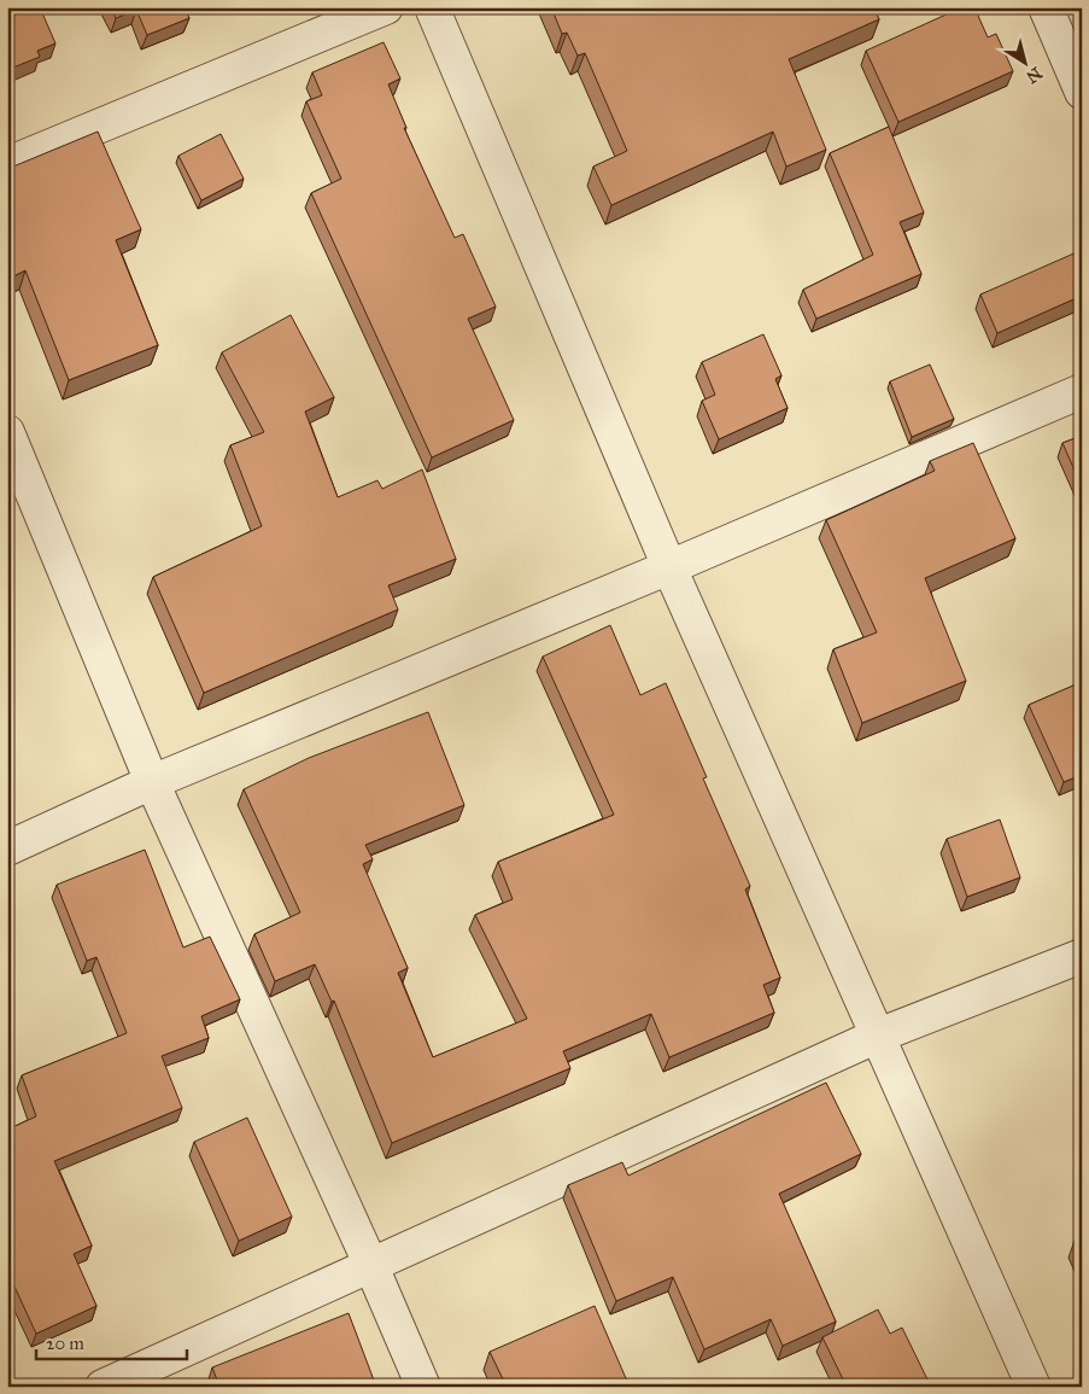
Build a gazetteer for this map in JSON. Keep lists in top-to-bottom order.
{
  "scale_bar": "20 m",
  "north": "bottom right"
}
